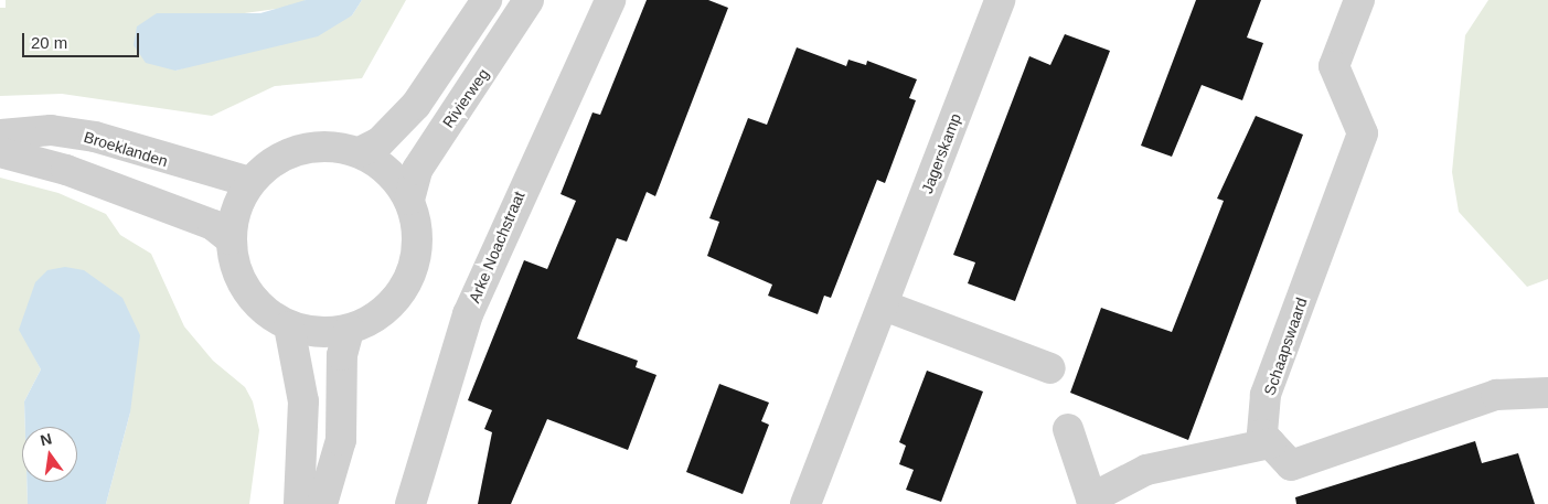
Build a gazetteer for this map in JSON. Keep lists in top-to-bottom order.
{
  "streets": {
    "street": [
      "Rivierweg",
      "Broeklanden",
      "Jagerskamp",
      "Arke Noachstraat",
      "Schaapswaard"
    ]
  },
  "crossings": [
    ["Rivierweg", "Broeklanden"]
  ],
  "scale_bar": "20 m",
  "north": "top"
}
